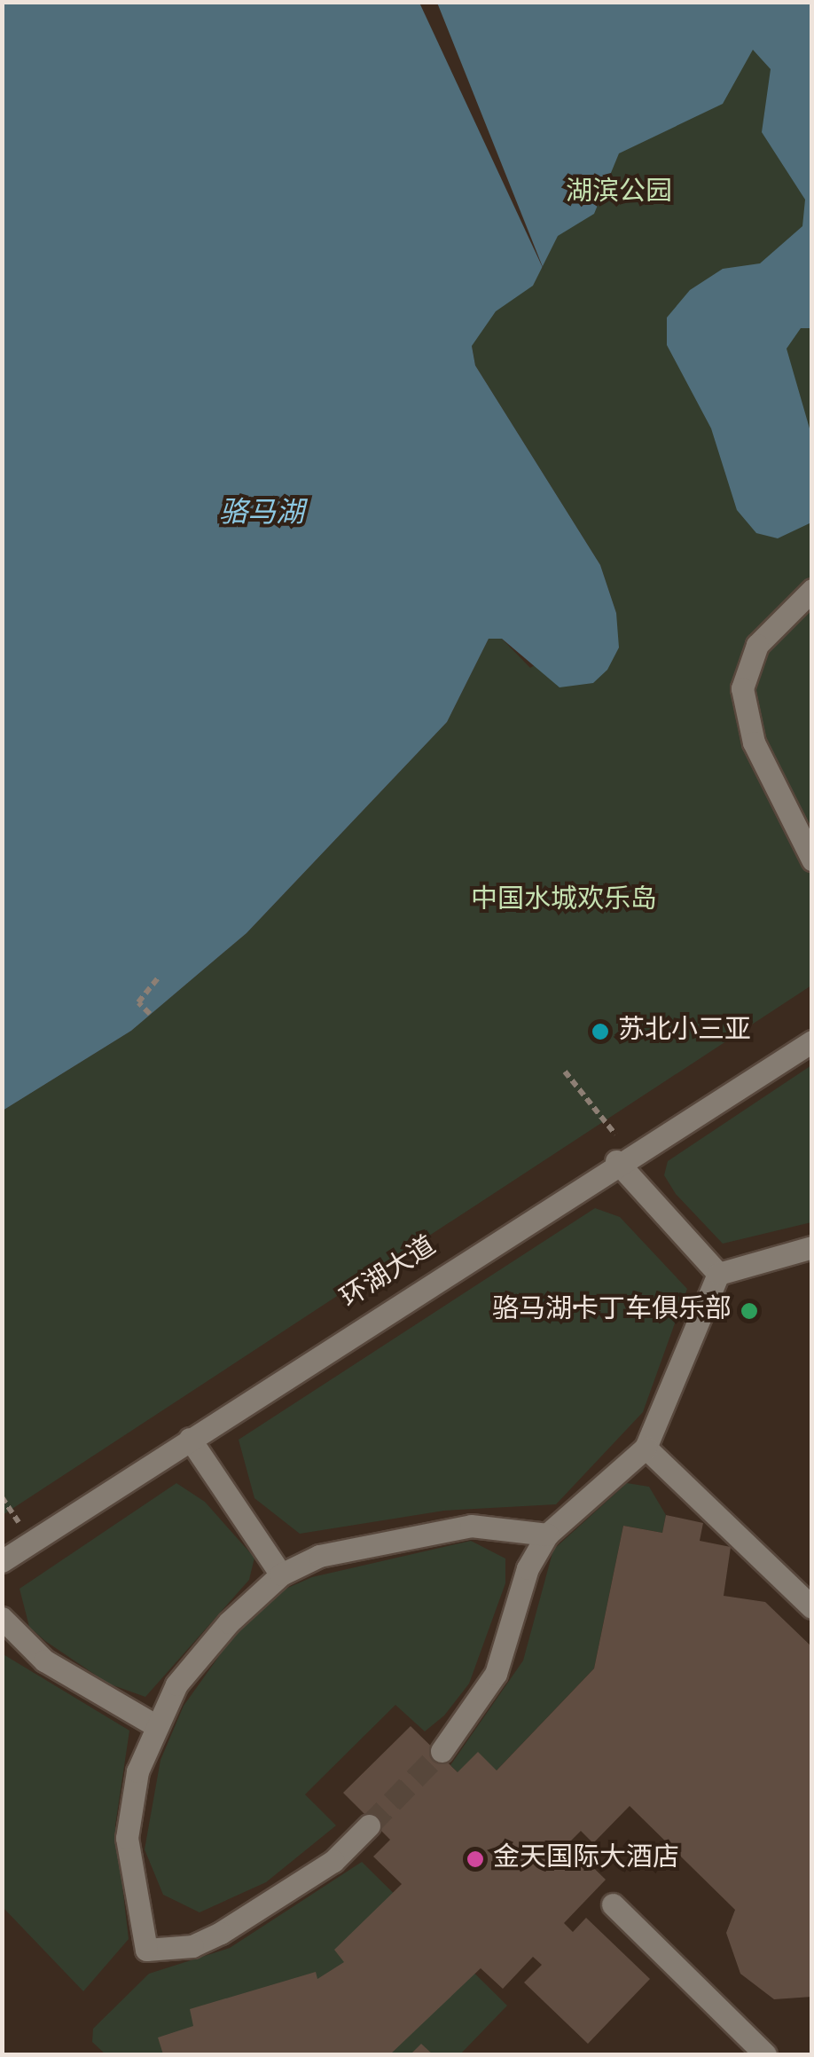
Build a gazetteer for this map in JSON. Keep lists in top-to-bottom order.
{
  "streets": {
    "street": ["环湖大道"]
  },
  "water": ["骆马湖"],
  "parks": ["湖滨公园", "中国水城欢乐岛"],
  "places": ["苏北小三亚", "骆马湖·卡丁车俱乐部", "金天国际大酒店"]
}
